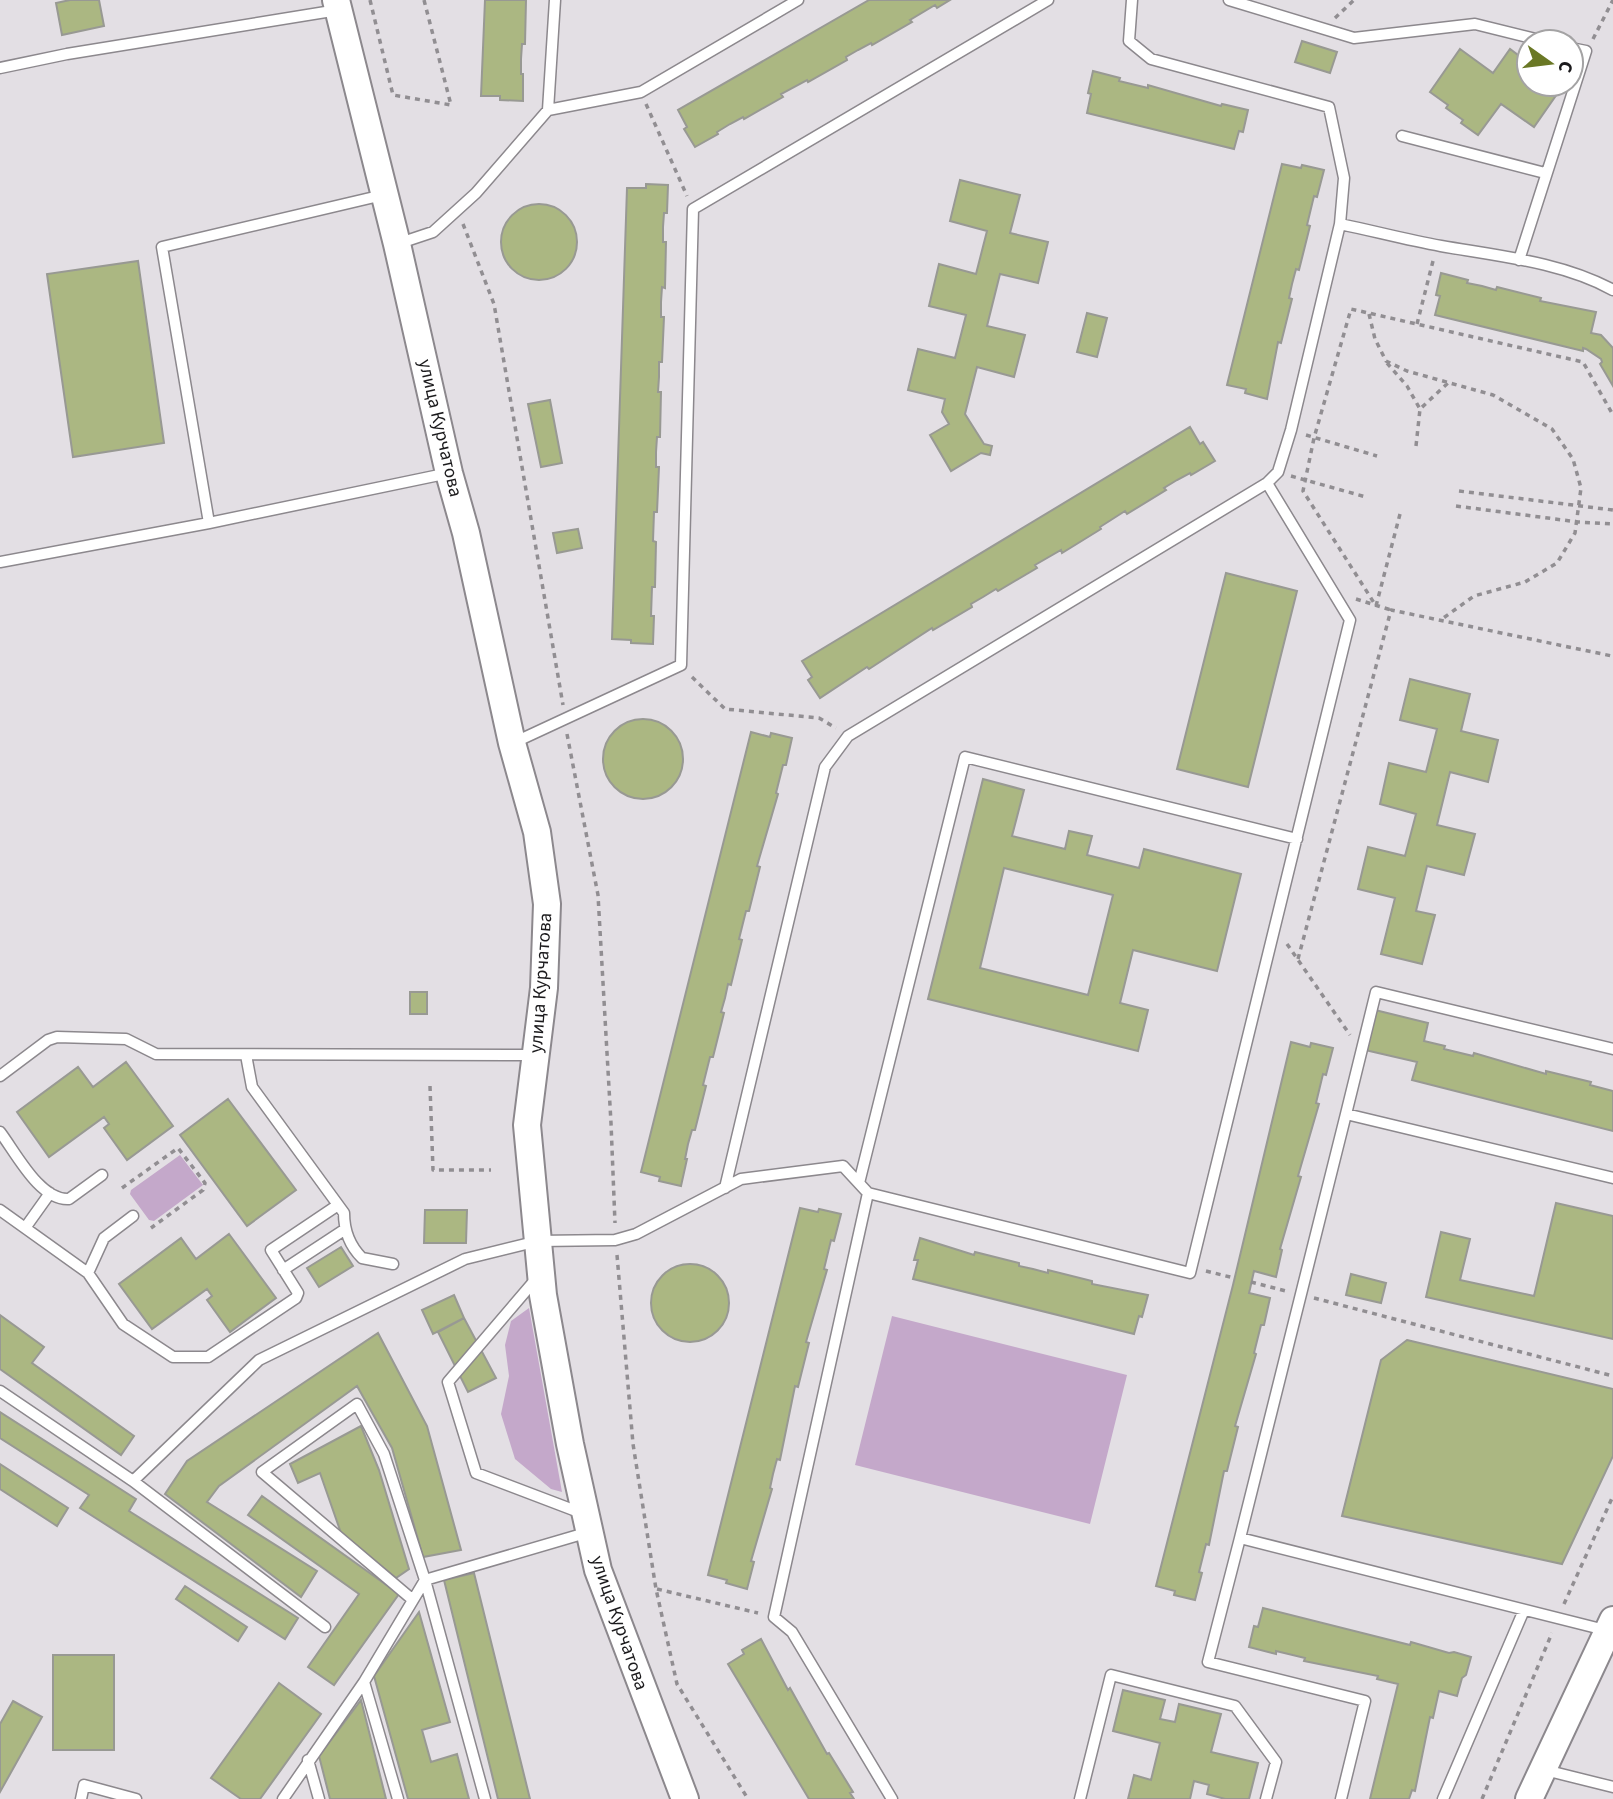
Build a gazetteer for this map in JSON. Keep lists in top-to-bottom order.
{
  "streets": {
    "main road": ["улица Курчатова"]
  },
  "north": "right"
}
